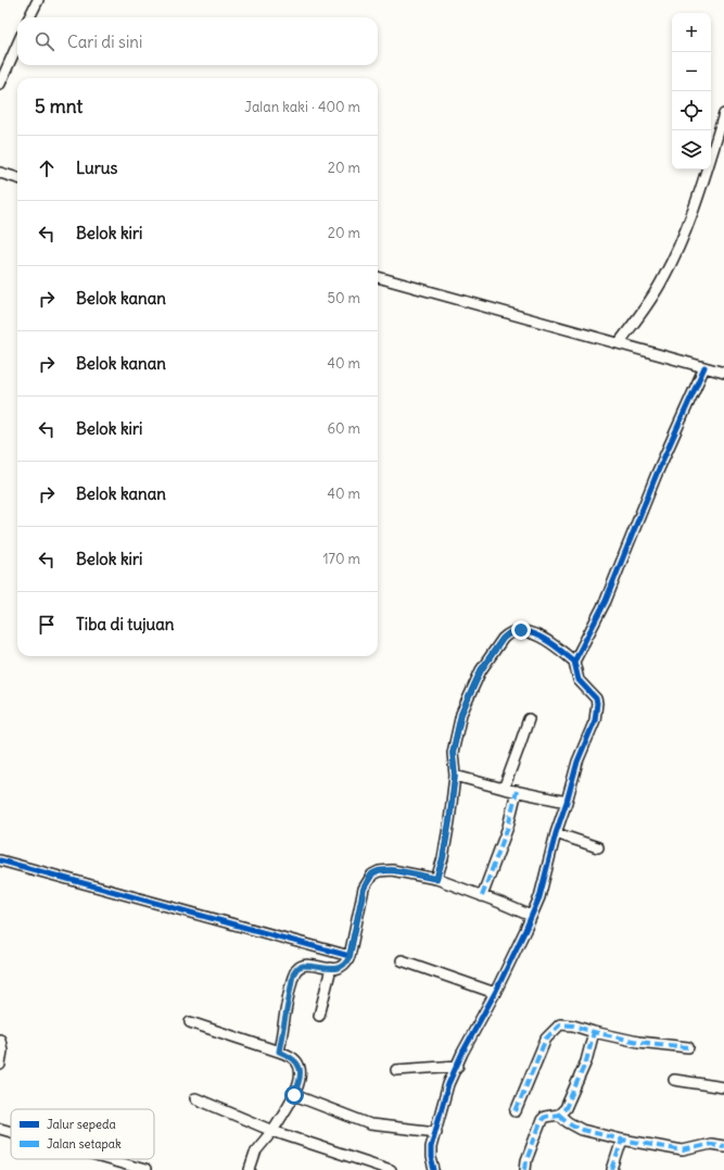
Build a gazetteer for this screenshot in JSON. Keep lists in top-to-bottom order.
{
  "legend": ["Jalur sepeda", "Jalan setapak"],
  "page": {
    "map_buttons": ["+", "−"],
    "search": "Cari di sini",
    "heading": ["5 mnt", "Jalan kaki · 400 m"],
    "list": [
      ["Lurus", "20 m"],
      ["Belok kiri", "20 m"],
      ["Belok kanan", "50 m"],
      ["Belok kanan", "40 m"],
      ["Belok kiri", "60 m"],
      ["Belok kanan", "40 m"],
      ["Belok kiri", "170 m"],
      "Tiba di tujuan"
    ]
  }
}
